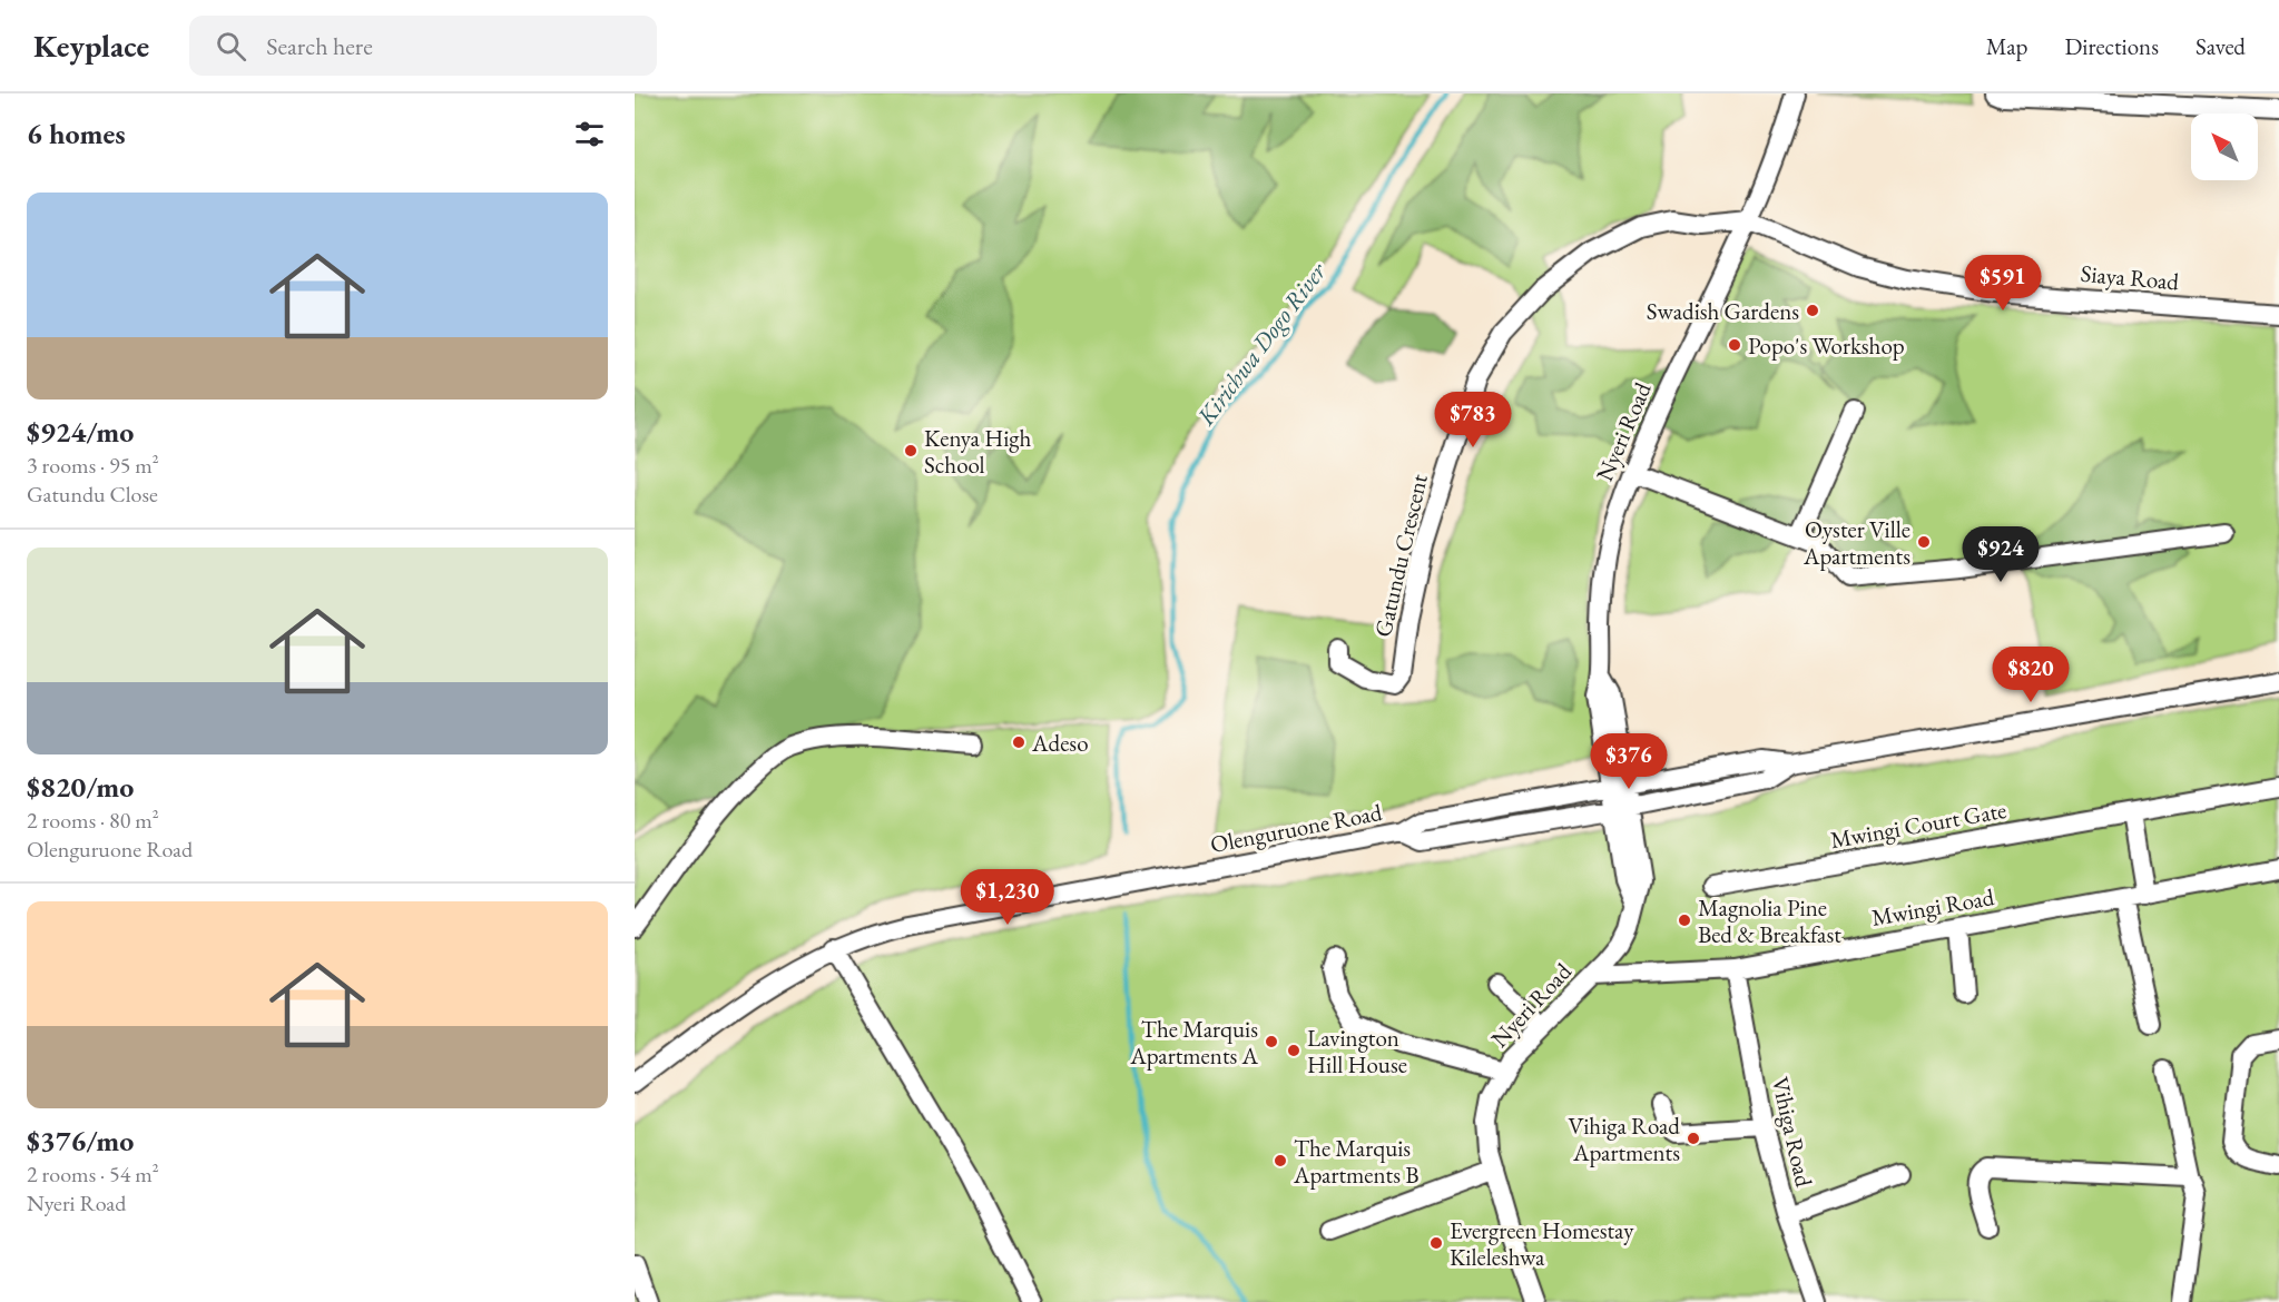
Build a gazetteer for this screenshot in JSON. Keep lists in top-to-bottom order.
{
  "streets": {
    "street": [
      "Siaya Road",
      "Nyeri Road",
      "Gatundu Crescent",
      "Mwingi Court Gate",
      "Olenguruone Road",
      "Mwingi Road",
      "Vihiga Road"
    ]
  },
  "crossings": [
    ["Siaya Road", "Nyeri Road"],
    ["Siaya Road", "Gatundu Crescent"],
    ["Nyeri Road", "Gatundu Crescent"],
    ["Nyeri Road", "Olenguruone Road"],
    ["Nyeri Road", "Mwingi Road"],
    ["Mwingi Road", "Vihiga Road"]
  ],
  "water": ["Kirichwa Dogo River"],
  "places": [
    "Swadish Gardens",
    "Popo's Workshop",
    "Kenya High School",
    "Oyster Ville Apartments",
    "Adeso",
    "Magnolia Pine Bed & Breakfast",
    "The Marquis Apartments A",
    "Lavington Hill House",
    "Vihiga Road Apartments",
    "The Marquis Apartments B",
    "Evergreen Homestay Kileleshwa"
  ],
  "north": "top left",
  "page": {
    "header": "Keyplace",
    "search": "Search here",
    "nav": ["Map", "Directions", "Saved"],
    "heading": "6 homes",
    "list": [
      {
        "name": "$924/mo",
        "note": "3 rooms · 95 m² · Gatundu Close"
      },
      {
        "name": "$820/mo",
        "note": "2 rooms · 80 m² · Olenguruone Road"
      },
      {
        "name": "$376/mo",
        "note": "2 rooms · 54 m² · Nyeri Road"
      }
    ],
    "price": [
      "$591",
      "$783",
      "$924",
      "$820",
      "$376",
      "$1,230"
    ]
  }
}
